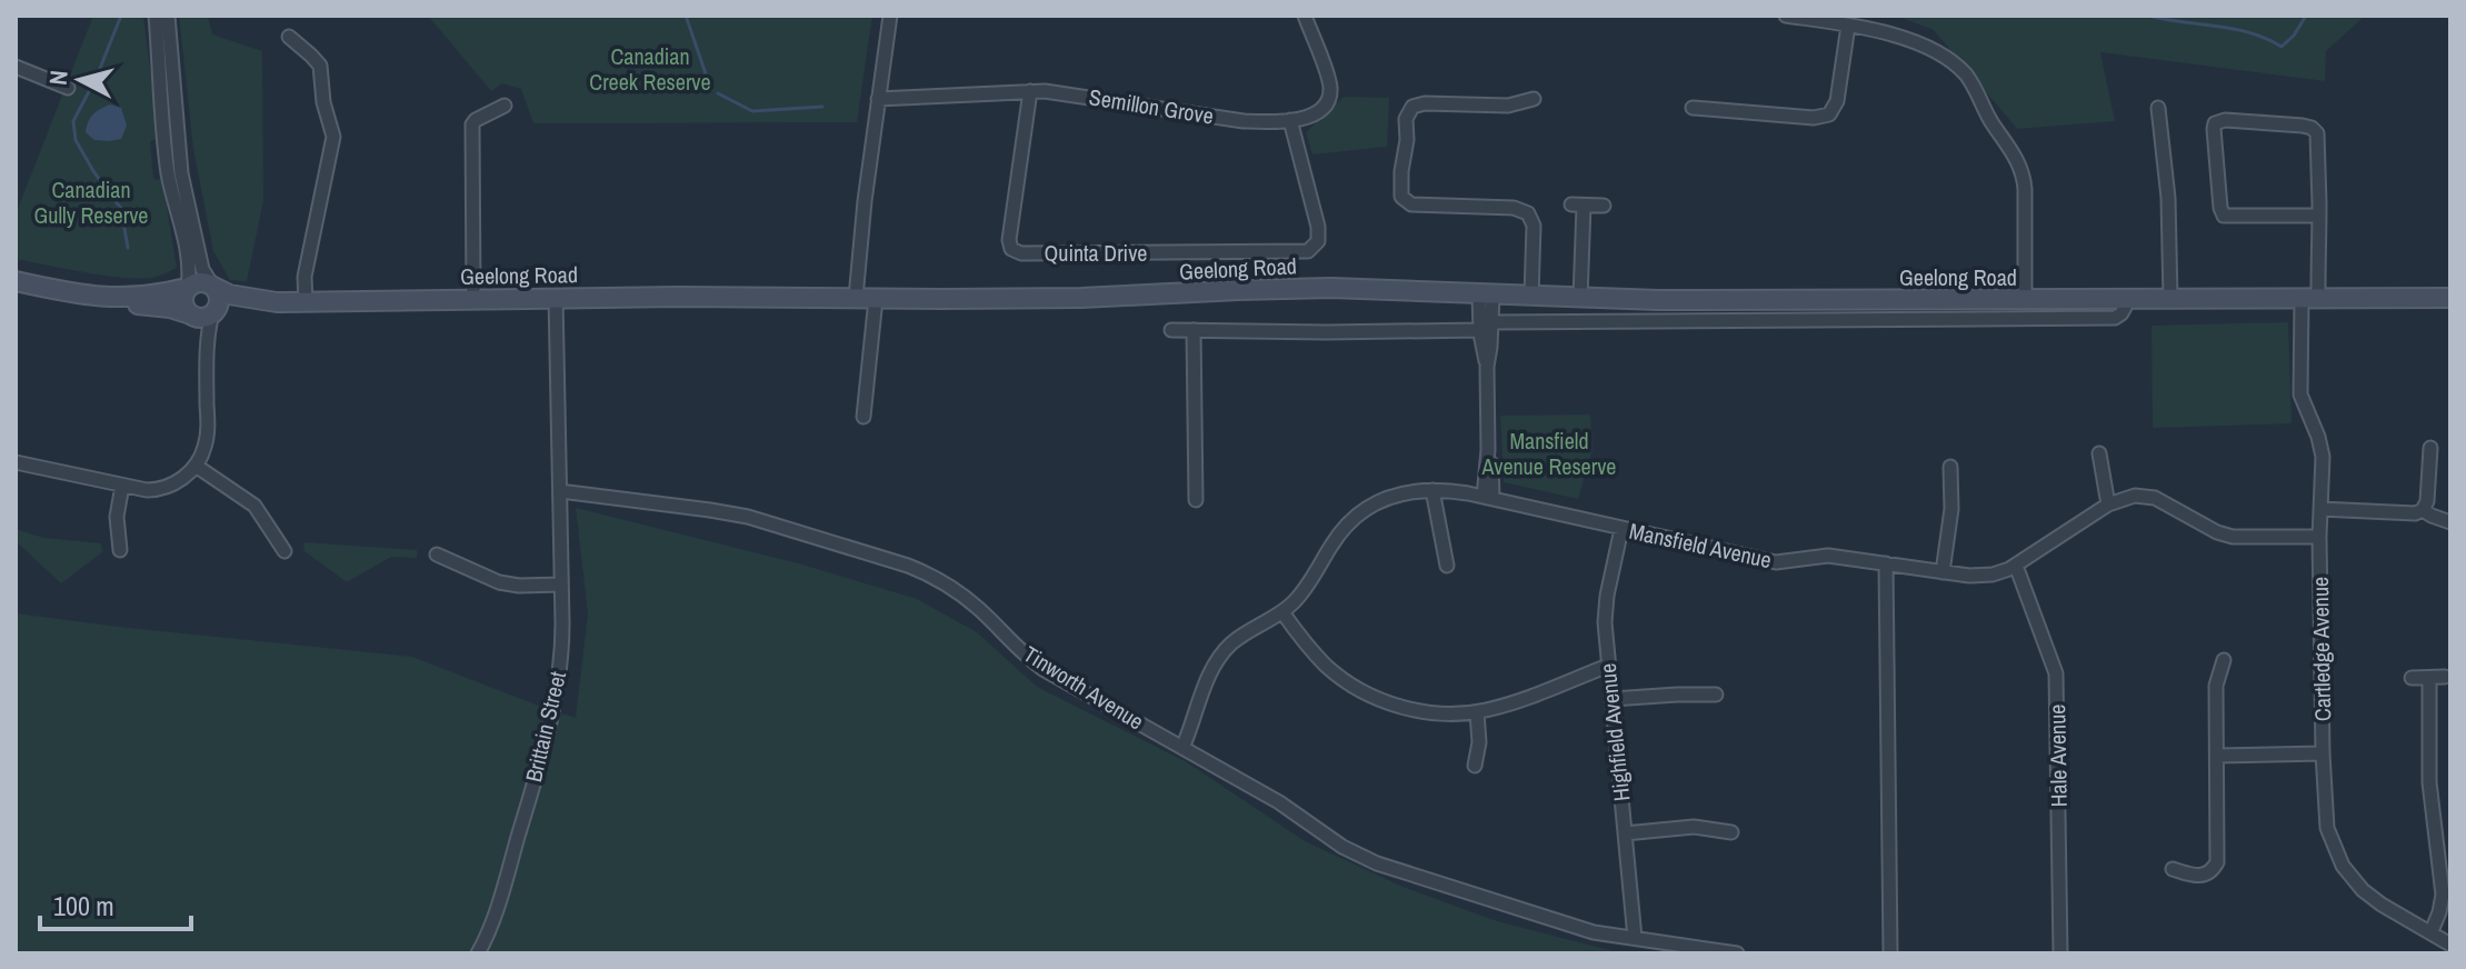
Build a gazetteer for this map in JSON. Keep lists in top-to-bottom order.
{
  "streets": {
    "main road": ["Geelong Road"],
    "street": [
      "Semillon Grove",
      "Quinta Drive",
      "Mansfield Avenue",
      "Cartledge Avenue",
      "Tinworth Avenue",
      "Brittain Street",
      "Highfield Avenue",
      "Hale Avenue"
    ]
  },
  "crossings": [
    ["Semillon Grove", "Quinta Drive"],
    ["Geelong Road", "Cartledge Avenue"],
    ["Mansfield Avenue", "Cartledge Avenue"],
    ["Mansfield Avenue", "Tinworth Avenue"],
    ["Mansfield Avenue", "Highfield Avenue"],
    ["Mansfield Avenue", "Hale Avenue"],
    ["Tinworth Avenue", "Brittain Street"],
    ["Tinworth Avenue", "Highfield Avenue"]
  ],
  "parks": ["Canadian Creek Reserve", "Canadian Gully Reserve", "Mansfield Avenue Reserve"],
  "scale_bar": "100 m",
  "north": "left"
}
